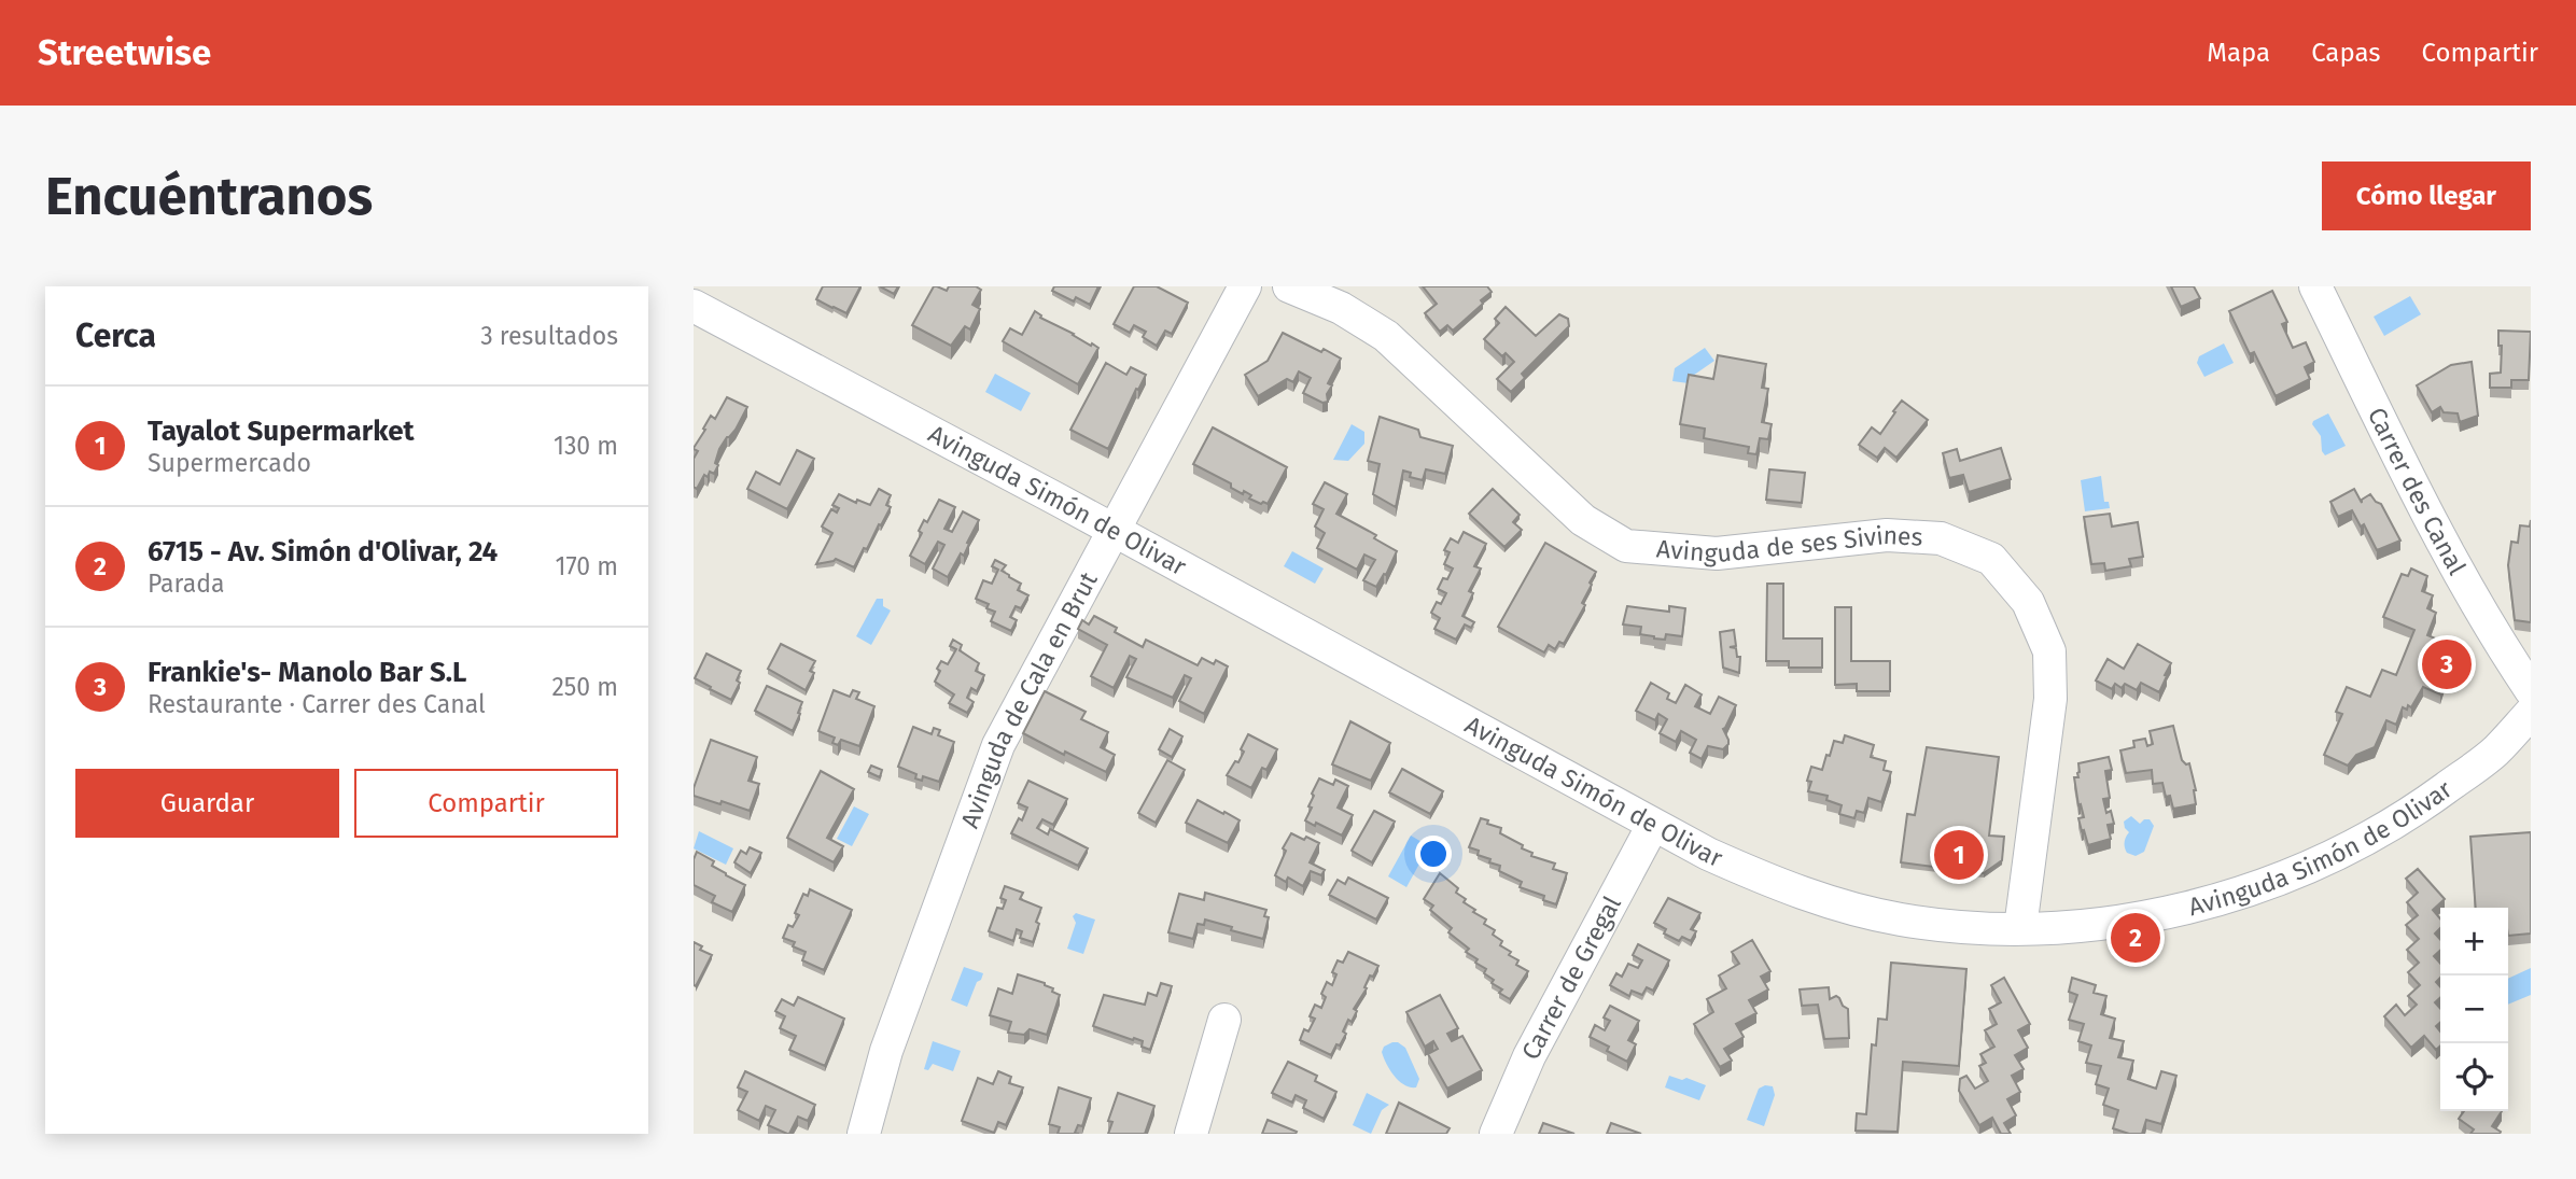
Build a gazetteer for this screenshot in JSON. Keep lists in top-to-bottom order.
{
  "streets": {
    "street": [
      "Carrer des Canal",
      "Avinguda Simón de Olivar",
      "Avinguda de ses Sivines",
      "Avinguda de Cala en Brut",
      "Carrer de Gregal"
    ]
  },
  "crossings": [
    ["Avinguda Simón de Olivar", "Avinguda de ses Sivines"],
    ["Avinguda Simón de Olivar", "Avinguda de Cala en Brut"],
    ["Avinguda Simón de Olivar", "Carrer de Gregal"]
  ],
  "page": {
    "header": "Streetwise",
    "nav": ["Mapa", "Capas", "Compartir"],
    "buttons": [
      "Cómo llegar",
      ["Guardar", "Compartir"]
    ],
    "title": "Encuéntranos",
    "heading": ["Cerca", "3 resultados"],
    "list": [
      {
        "mark": "1",
        "name": "Tayalot Supermarket",
        "note": "Supermercado",
        "value": "130 m"
      },
      {
        "mark": "2",
        "name": "6715 - Av. Simón d'Olivar, 24",
        "note": "Parada",
        "value": "170 m"
      },
      {
        "mark": "3",
        "name": "Frankie's- Manolo Bar S.L",
        "note": "Restaurante · Carrer des Canal",
        "value": "250 m"
      }
    ],
    "pins": ["3", "1", "2"],
    "map_buttons": ["+", "−"]
  }
}
